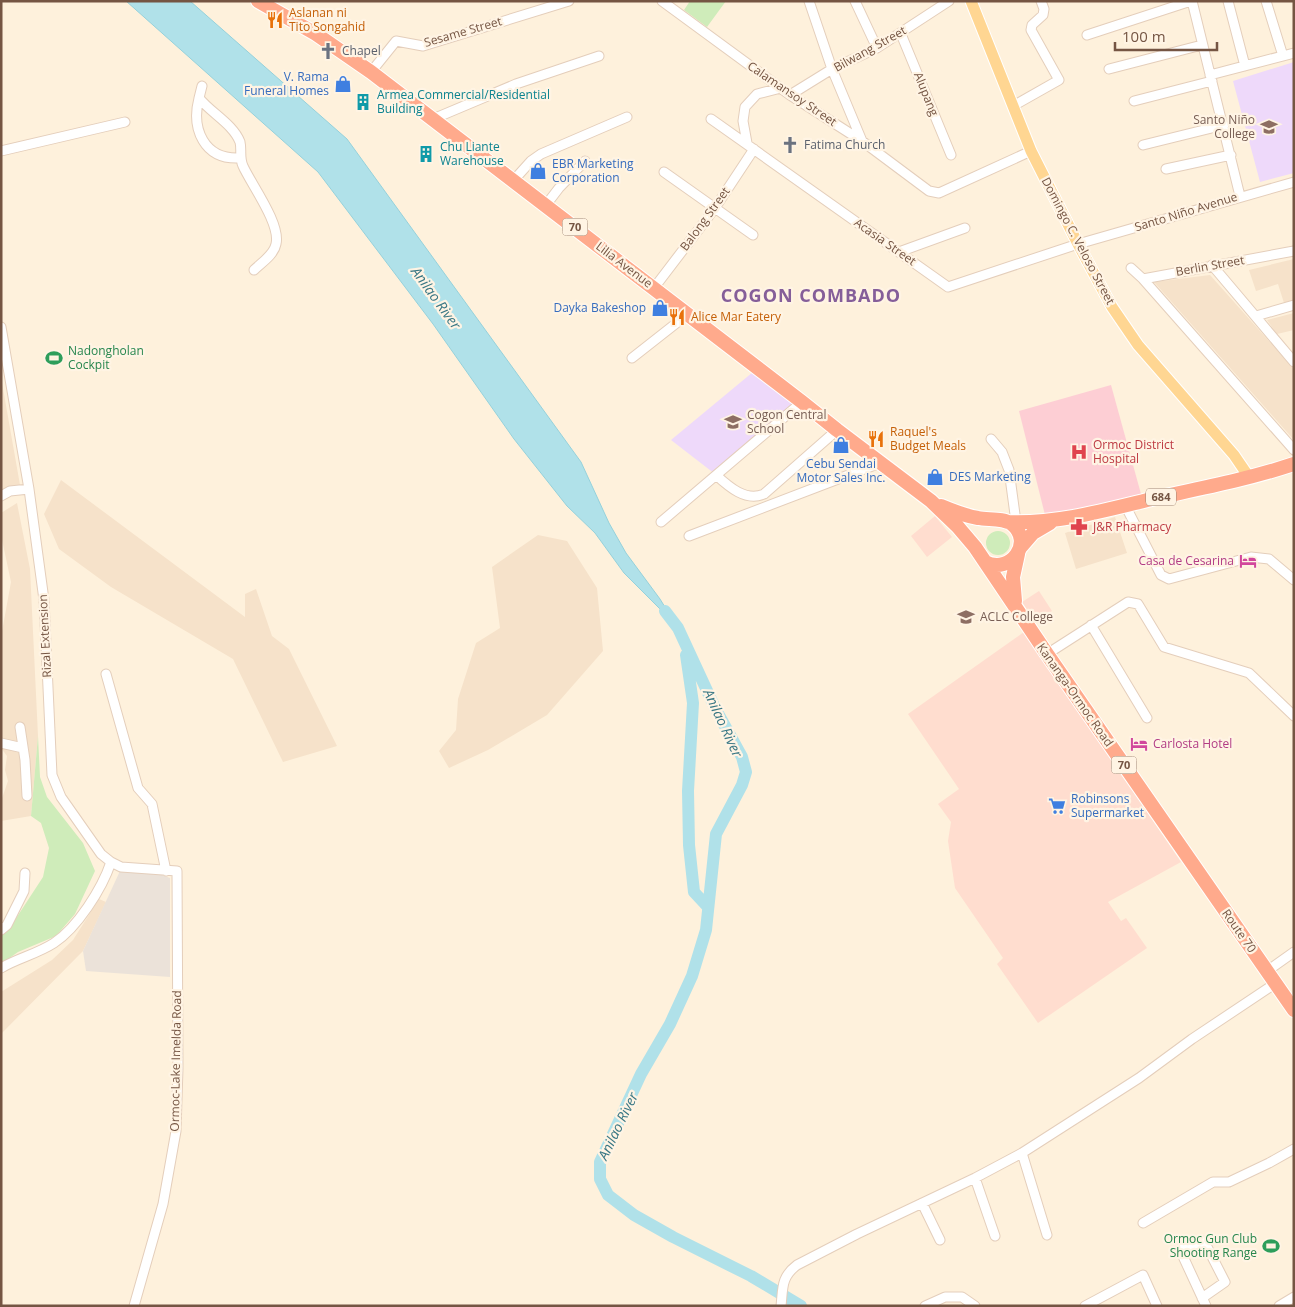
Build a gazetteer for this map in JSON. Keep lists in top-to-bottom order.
{
  "streets": {
    "highway": [
      "70",
      "Lilia Avenue",
      "684",
      "Kananga-Ormoc Road",
      "Route 70"
    ],
    "main road": ["Domingo C. Veloso Street"],
    "street": [
      "Sesame Street",
      "Bilwang Street",
      "Calamansoy Street",
      "Alupang",
      "Santo Niño Avenue",
      "Balong Street",
      "Acasia Street",
      "Berlin Street",
      "Rizal Extension",
      "Ormoc-Lake Imelda Road"
    ]
  },
  "crossings": [
    ["Sesame Street", "Lilia Avenue"],
    ["Bilwang Street", "Calamansoy Street"],
    ["Bilwang Street", "Alupang"],
    ["Calamansoy Street", "Domingo C. Veloso Street"],
    ["Santo Niño Avenue", "Domingo C. Veloso Street"],
    ["Santo Niño Avenue", "Acasia Street"],
    ["Balong Street", "Acasia Street"],
    ["Balong Street", "Lilia Avenue"],
    ["70", "Lilia Avenue"],
    ["70", "684"],
    ["70", "Kananga-Ormoc Road"],
    ["Domingo C. Veloso Street", "Acasia Street"],
    ["Domingo C. Veloso Street", "684"],
    ["684", "Kananga-Ormoc Road"],
    ["Kananga-Ormoc Road", "Route 70"]
  ],
  "districts": ["COGON COMBADO"],
  "water": ["Anilao River"],
  "places": {
    "restaurant": ["Aslanan ni Tito Songahid", "Alice Mar Eatery", "Raquel's Budget Meals"],
    "church": ["Chapel", "Fatima Church"],
    "shop": [
      "V. Rama Funeral Homes",
      "EBR Marketing Corporation",
      "Dayka Bakeshop",
      "Cebu Sendai Motor Sales Inc.",
      "DES Marketing"
    ],
    "building": ["Armea Commercial/Residential Building", "Chu Liante Warehouse"],
    "school or university": ["Santo Niño College", "Cogon Central School", "ACLC College"],
    "sports": ["Nadongholan Cockpit", "Ormoc Gun Club Shooting Range"],
    "hospital": ["Ormoc District Hospital"],
    "pharmacy": ["J&R Pharmacy"],
    "hotel": ["Casa de Cesarina", "Carlosta Hotel"],
    "supermarket": ["Robinsons Supermarket"]
  },
  "scale_bar": "100 m"
}
